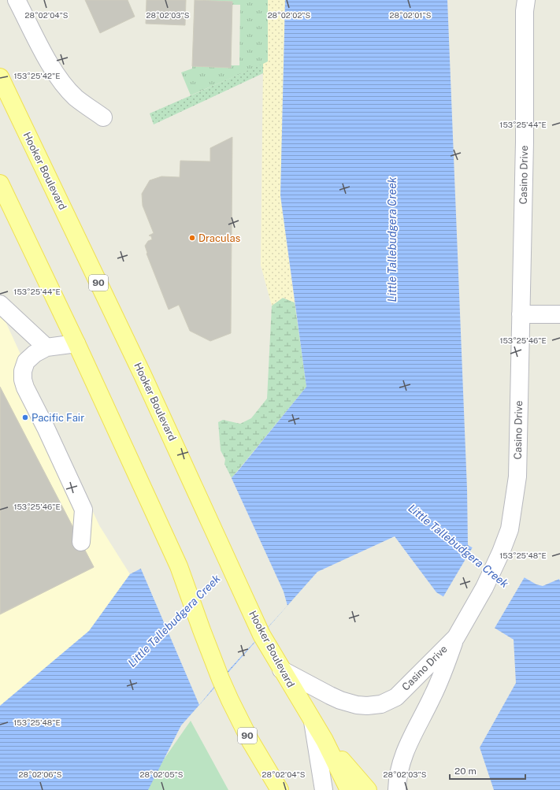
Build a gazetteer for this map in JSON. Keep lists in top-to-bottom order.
{
  "streets": {
    "main road": ["Hooker Boulevard", "90"],
    "street": ["Casino Drive"]
  },
  "crossings": [
    ["Hooker Boulevard", "Casino Drive"]
  ],
  "water": ["Little Tallebudgera Creek"],
  "places": ["Draculas", "Pacific Fair"],
  "scale_bar": "20 m",
  "coordinates": [
    "28°02'04\"S",
    "28°02'03\"S",
    "28°02'02\"S",
    "28°02'01\"S",
    "153°25'42\"E",
    "153°25'44\"E",
    "153°25'46\"E",
    "153°25'48\"E",
    "28°02'06\"S",
    "28°02'05\"S"
  ]
}
